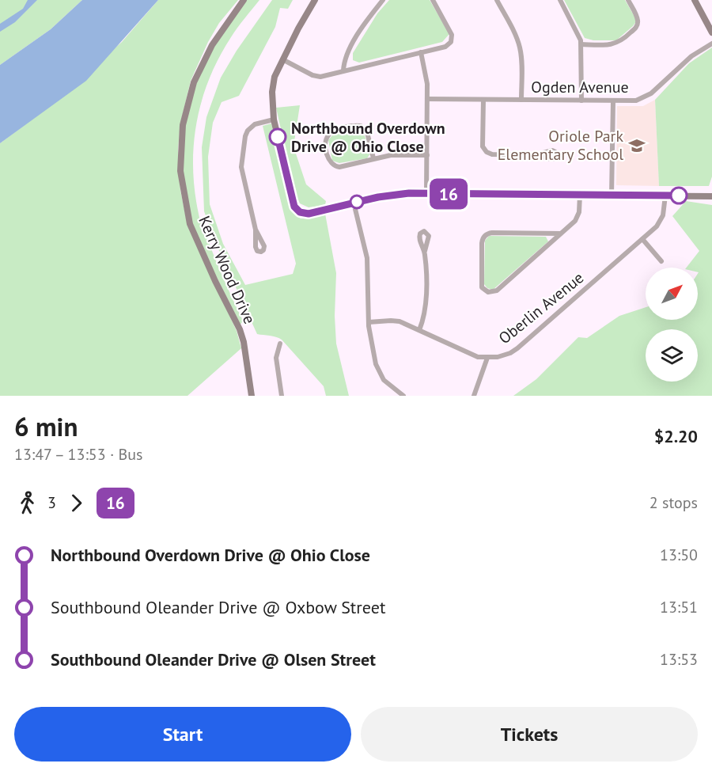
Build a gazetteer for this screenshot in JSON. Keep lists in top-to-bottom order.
{
  "streets": {
    "street": ["Ogden Avenue", "Kerry Wood Drive", "Oberlin Avenue"]
  },
  "places": {
    "other": ["Northbound Overdown Drive @ Ohio Close"],
    "school or university": ["Oriole Park Elementary School"]
  },
  "lines": ["bus line 16"],
  "north": "top right",
  "page": {
    "on_map": "16",
    "heading": ["6 min", "13:47 – 13:53 · Bus", "$2.20"],
    "legs": ["3", "16", "2 stops"],
    "list": [
      {
        "name": "Northbound Overdown Drive @ Ohio Close",
        "value": "13:50"
      },
      {
        "name": "Southbound Oleander Drive @ Oxbow Street",
        "value": "13:51"
      },
      {
        "name": "Southbound Oleander Drive @ Olsen Street",
        "value": "13:53"
      }
    ],
    "buttons": ["Start", "Tickets"]
  }
}
